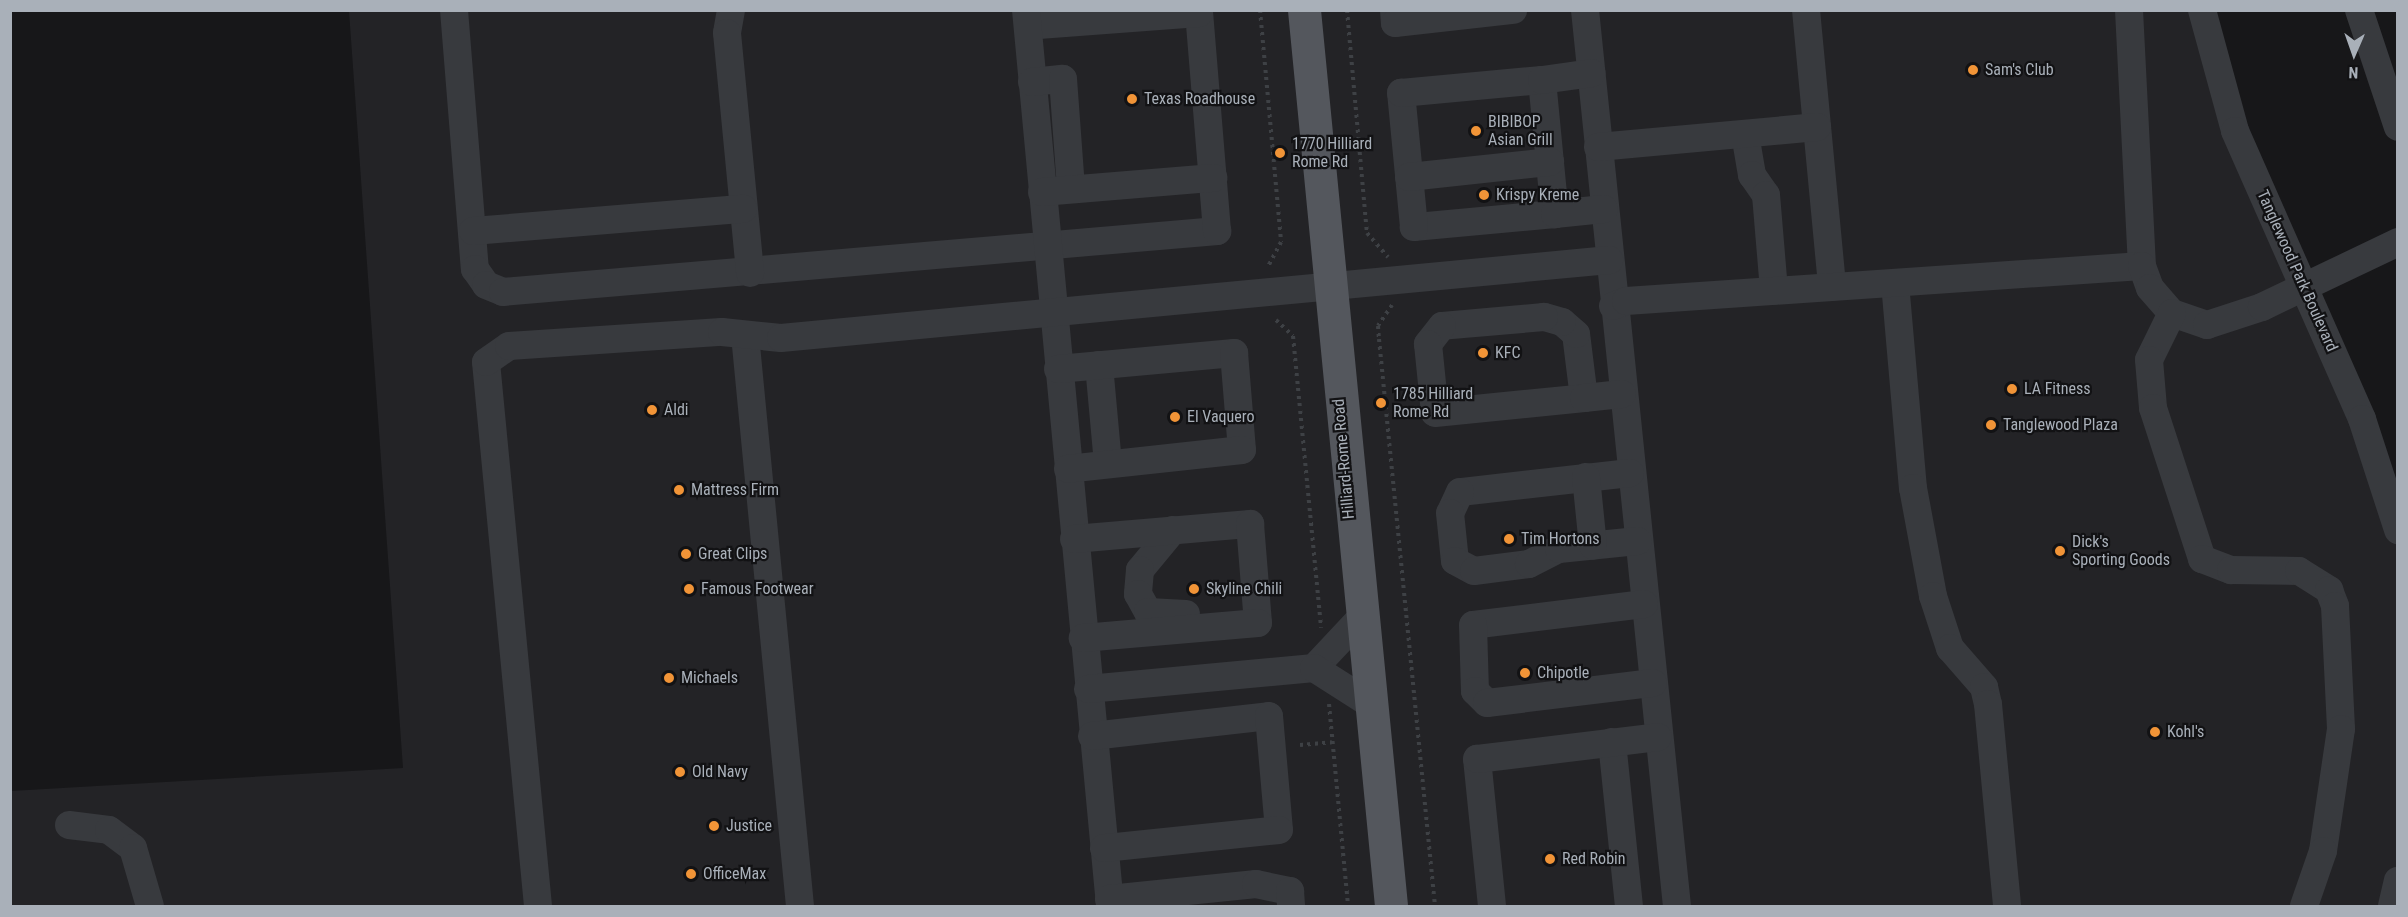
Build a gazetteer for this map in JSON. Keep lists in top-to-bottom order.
{
  "streets": {
    "main road": ["Hilliard-Rome Road"],
    "street": ["Tanglewood Park Boulevard"]
  },
  "places": [
    "Sam's Club",
    "Texas Roadhouse",
    "BIBIBOP Asian Grill",
    "1770 Hilliard Rome Rd",
    "Krispy Kreme",
    "KFC",
    "LA Fitness",
    "1785 Hilliard Rome Rd",
    "Aldi",
    "El Vaquero",
    "Tanglewood Plaza",
    "Mattress Firm",
    "Tim Hortons",
    "Dick's Sporting Goods",
    "Great Clips",
    "Famous Footwear",
    "Skyline Chili",
    "Chipotle",
    "Michaels",
    "Kohl's",
    "Old Navy",
    "Justice",
    "Red Robin",
    "OfficeMax"
  ],
  "north": "bottom"
}
